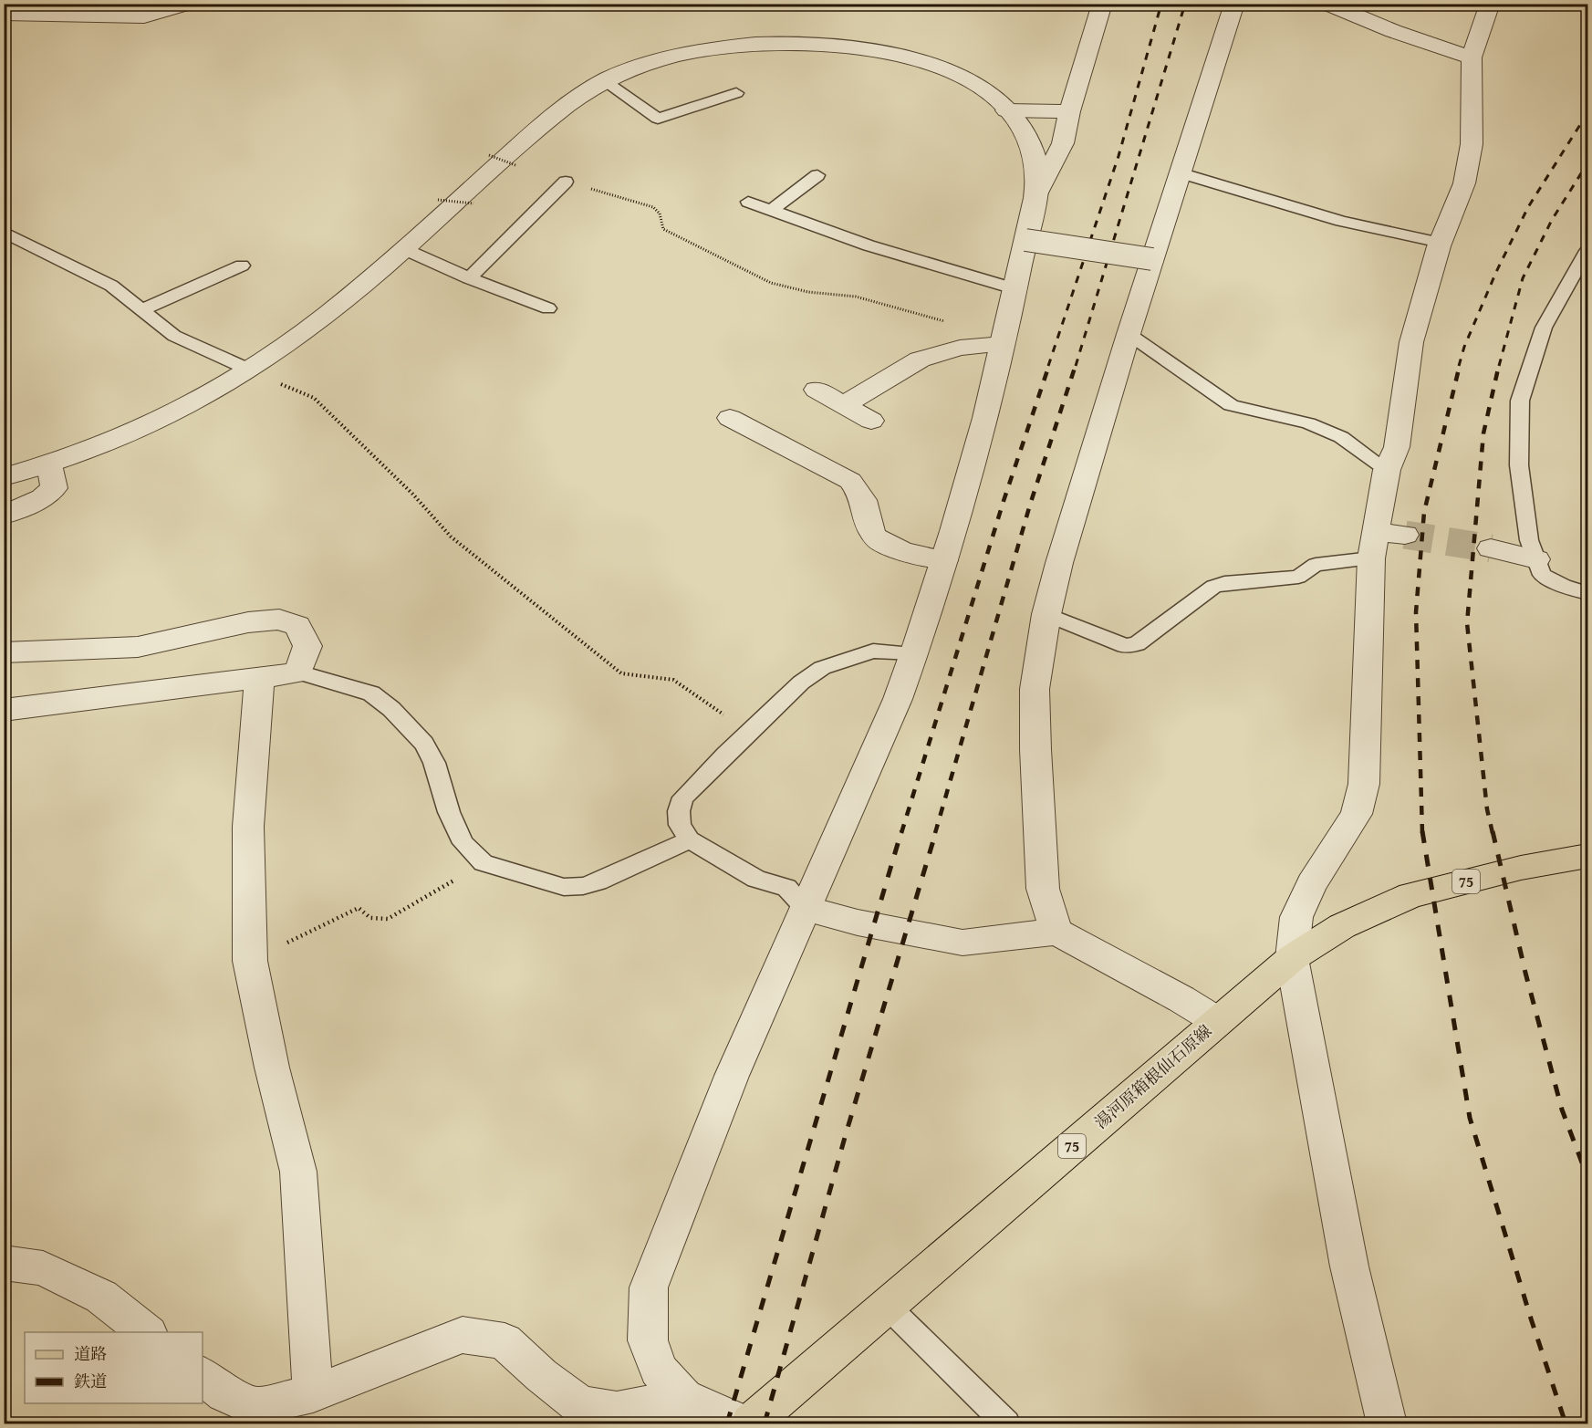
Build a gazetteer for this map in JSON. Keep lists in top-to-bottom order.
{
  "streets": {
    "main road": ["75", "湯河原箱根仙石原線"]
  },
  "legend": ["道路", "鉄道"]
}
